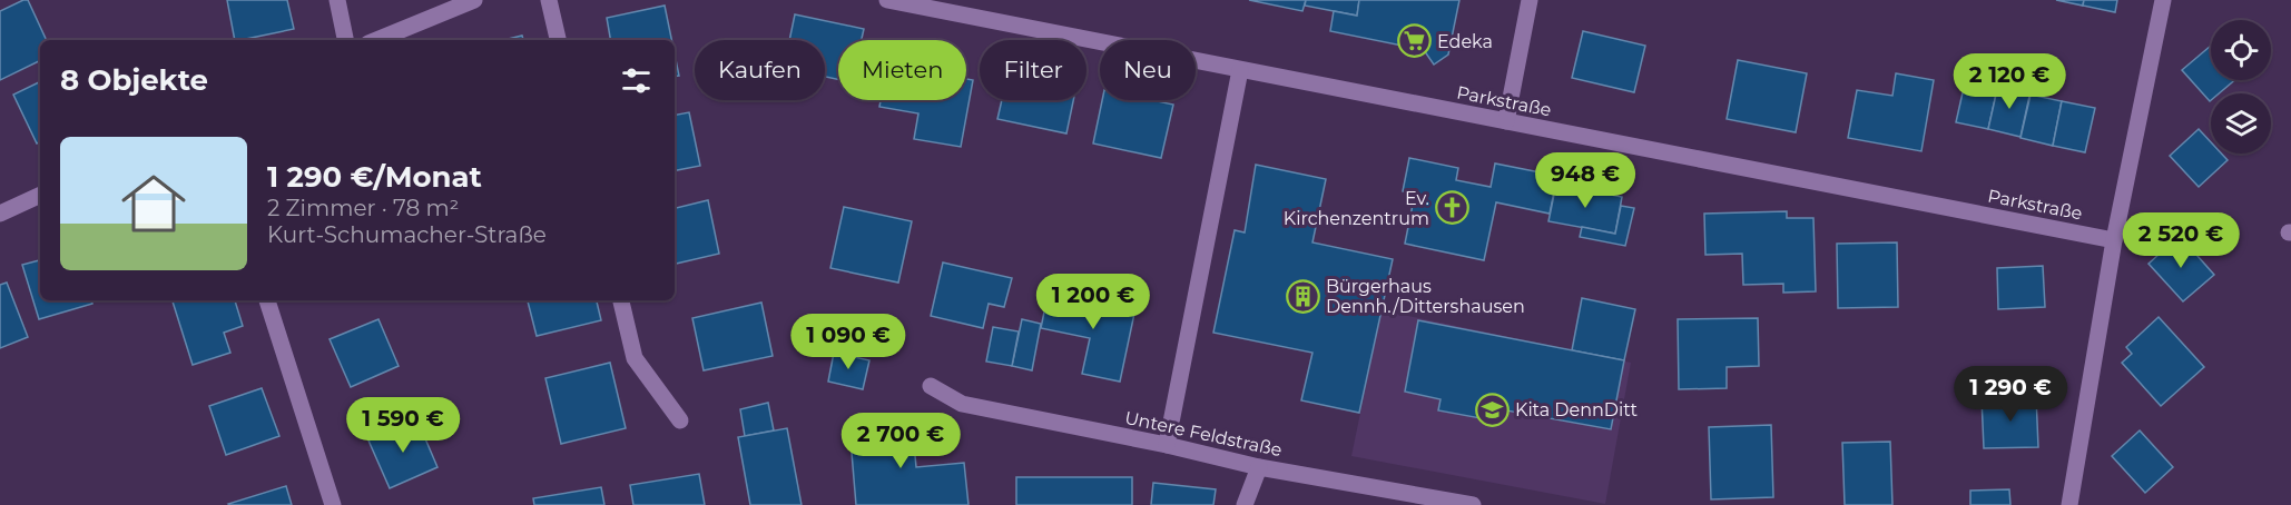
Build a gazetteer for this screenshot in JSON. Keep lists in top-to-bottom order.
{
  "streets": {
    "street": ["Parkstraße", "Untere Feldstraße"]
  },
  "places": {
    "supermarket": ["Edeka"],
    "church": ["Ev. Kirchenzentrum"],
    "building": ["Bürgerhaus Dennh./Dittershausen"],
    "school or university": ["Kita DennDitt"]
  },
  "page": {
    "chip": [
      "Kaufen",
      "Mieten",
      "Filter",
      "Neu"
    ],
    "heading": "8 Objekte",
    "price": [
      "2 120 €",
      "948 €",
      "2 520 €",
      "1 200 €",
      "1 090 €",
      "1 290 €",
      "1 590 €",
      "2 700 €"
    ],
    "list": [
      {
        "name": "1 290 €/Monat",
        "note": "2 Zimmer · 78 m² · Kurt-Schumacher-Straße"
      }
    ]
  }
}
